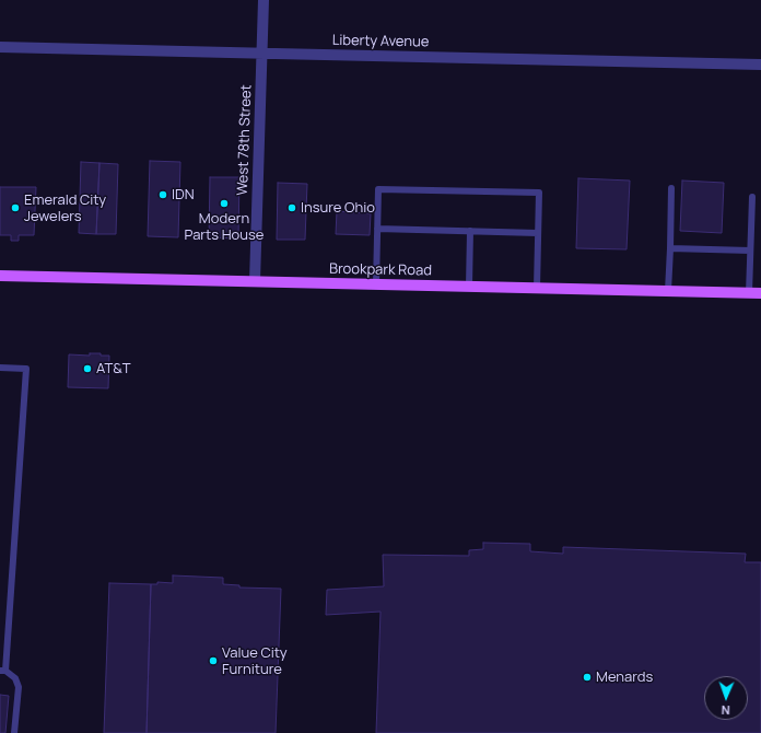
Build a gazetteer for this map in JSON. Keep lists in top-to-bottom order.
{
  "streets": {
    "main road": ["Brookpark Road"],
    "street": ["Liberty Avenue", "West 78th Street"]
  },
  "crossings": [
    ["Liberty Avenue", "West 78th Street"],
    ["West 78th Street", "Brookpark Road"]
  ],
  "places": [
    "IDN",
    "Modern Parts House",
    "Emerald City Jewelers",
    "Insure Ohio",
    "AT&T",
    "Value City Furniture",
    "Menards"
  ],
  "north": "bottom"
}
